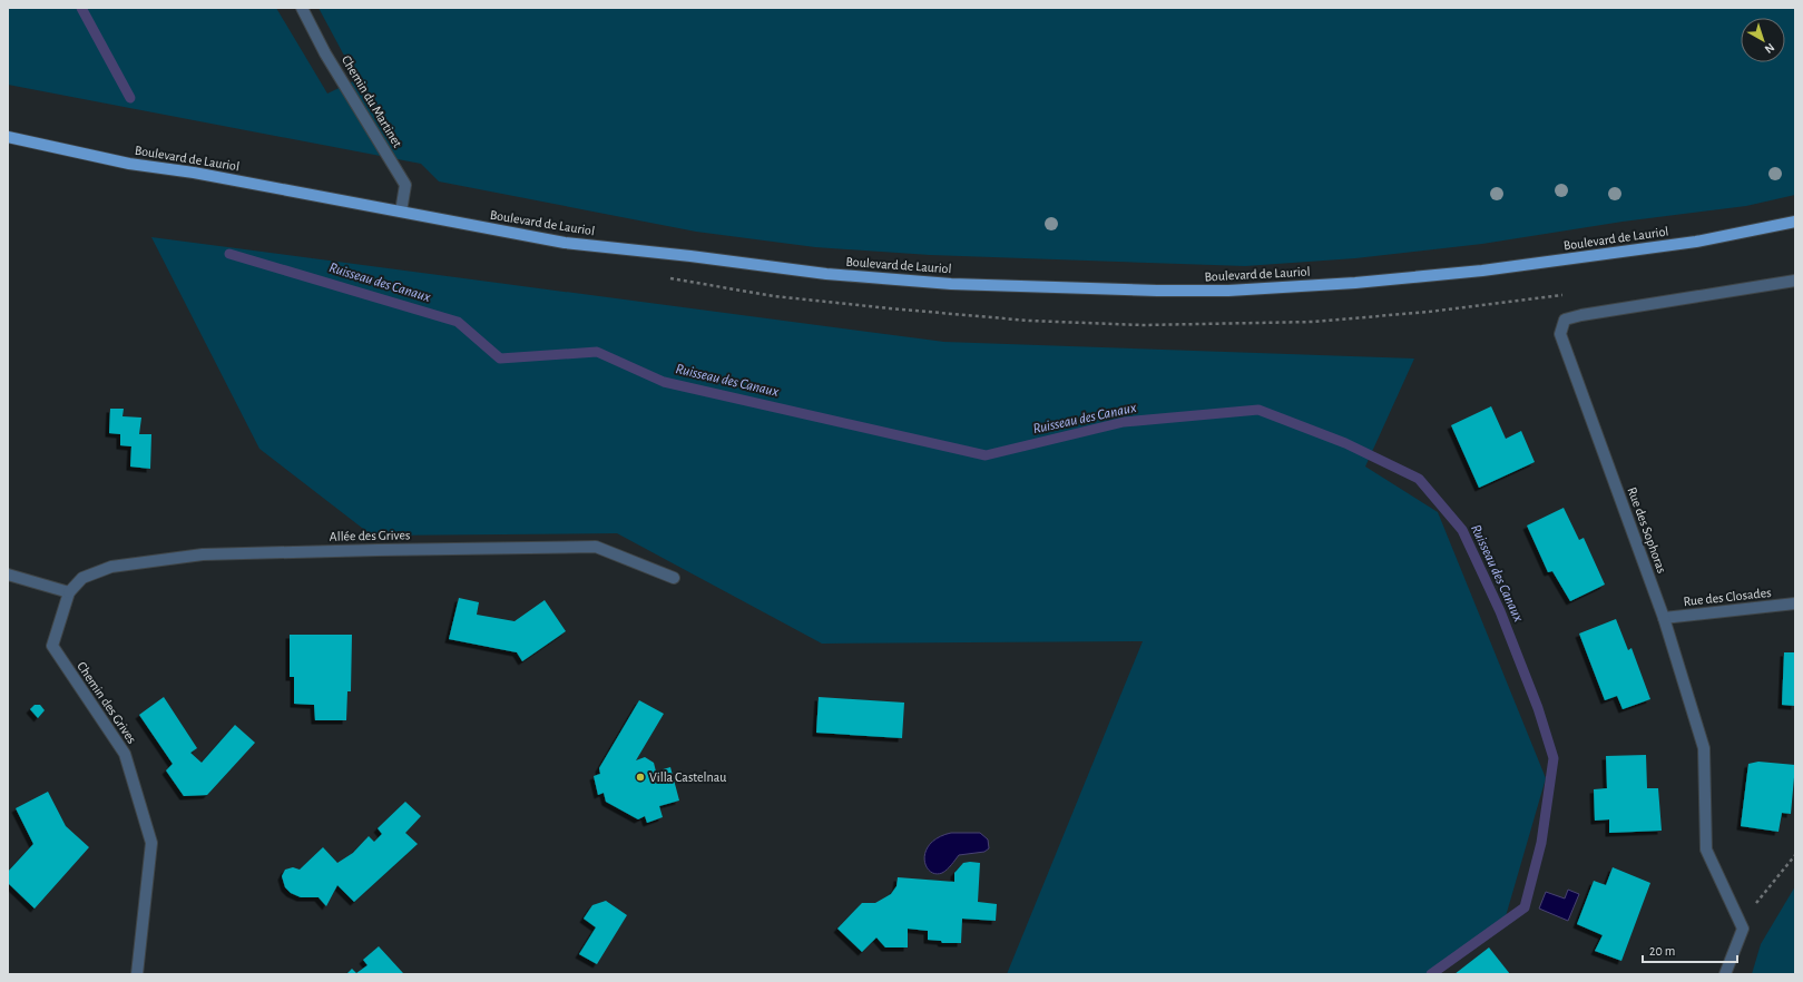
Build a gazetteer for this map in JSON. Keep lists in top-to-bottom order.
{
  "streets": {
    "main road": ["Boulevard de Lauriol"],
    "street": [
      "Chemin du Martinet",
      "Rue des Sophoras",
      "Allée des Grives",
      "Rue des Closades",
      "Chemin des Grives"
    ]
  },
  "crossings": [
    ["Chemin du Martinet", "Boulevard de Lauriol"],
    ["Rue des Sophoras", "Rue des Closades"],
    ["Allée des Grives", "Chemin des Grives"]
  ],
  "water": ["Ruisseau des Canaux"],
  "places": ["Villa Castelnau"],
  "scale_bar": "20 m",
  "north": "bottom right"
}
